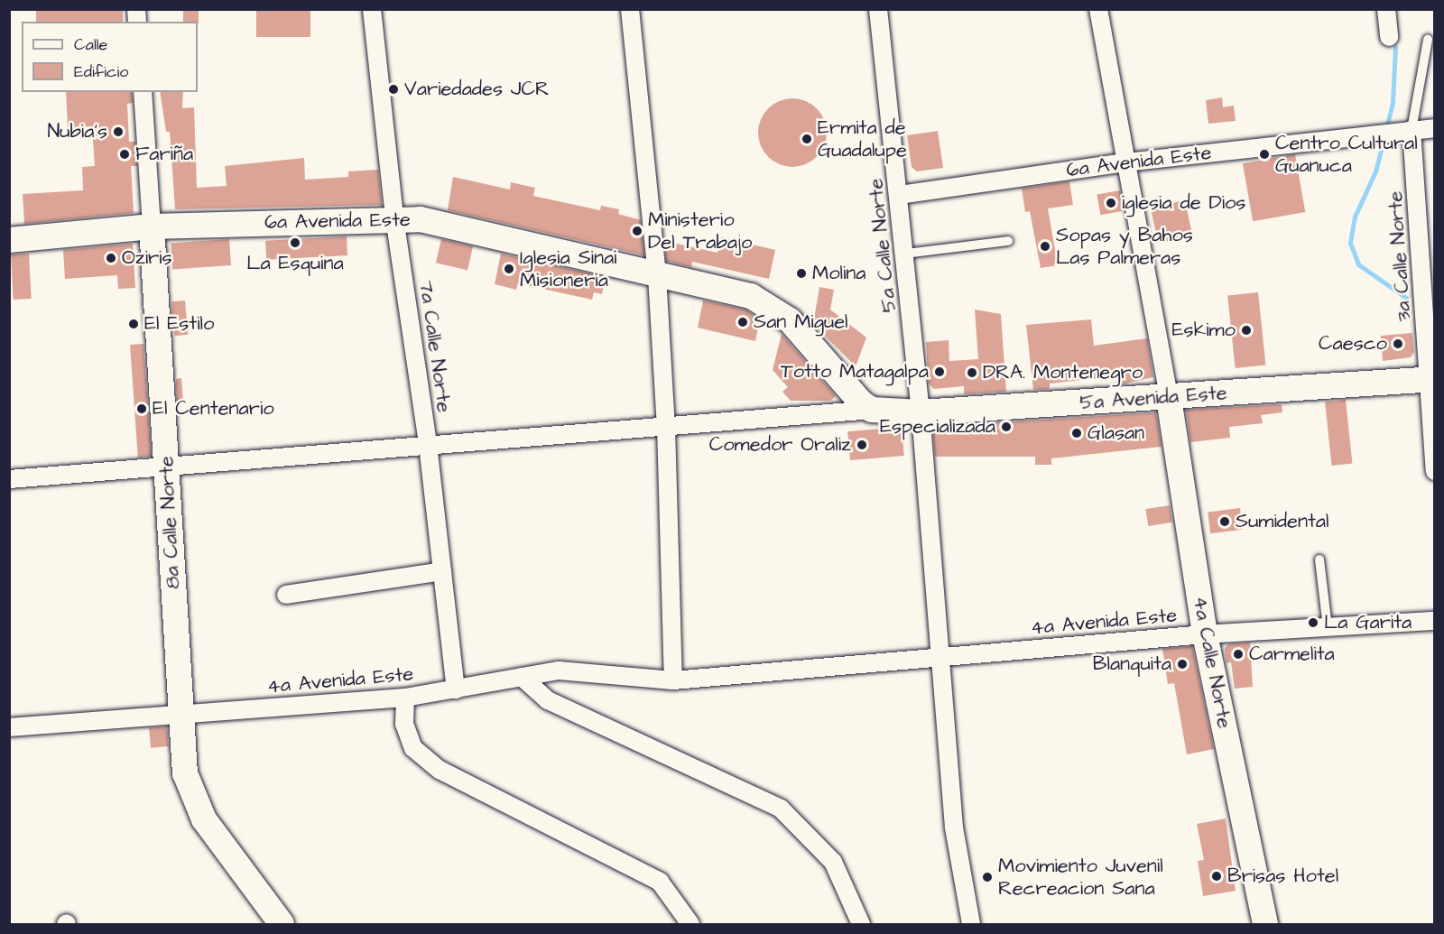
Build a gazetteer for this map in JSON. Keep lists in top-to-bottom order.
{
  "streets": {
    "street": [
      "6a Avenida Este",
      "5a Calle Norte",
      "3a Calle Norte",
      "7a Calle Norte",
      "5a Avenida Este",
      "8a Calle Norte",
      "4a Avenida Este",
      "4a Calle Norte"
    ]
  },
  "crossings": [
    ["6a Avenida Este", "5a Calle Norte"],
    ["6a Avenida Este", "3a Calle Norte"],
    ["6a Avenida Este", "7a Calle Norte"],
    ["6a Avenida Este", "5a Avenida Este"],
    ["6a Avenida Este", "8a Calle Norte"],
    ["5a Calle Norte", "5a Avenida Este"],
    ["5a Calle Norte", "4a Avenida Este"],
    ["3a Calle Norte", "5a Avenida Este"],
    ["7a Calle Norte", "4a Avenida Este"],
    ["5a Avenida Este", "4a Calle Norte"],
    ["8a Calle Norte", "4a Avenida Este"],
    ["4a Avenida Este", "4a Calle Norte"]
  ],
  "places": [
    "Variedades JCR",
    "Nubia's",
    "Ermita de Guadalupe",
    "Fariña",
    "Centro Cultural Guanuca",
    "iglesia de Dios",
    "Ministerio Del Trabajo",
    "La Esquina",
    "Sopas y Bahos Las Palmeras",
    "Oziris",
    "Iglesia Sinai Misioneria",
    "Molina",
    "San Miguel",
    "El Estilo",
    "Eskimo",
    "Caesco",
    "Totto Matagalpa",
    "DRA. Montenegro",
    "El Centenario",
    "Especializada",
    "Glasan",
    "Comedor Oraliz",
    "Sumidental",
    "La Garita",
    "Carmelita",
    "Blanquita",
    "Brisas Hotel",
    "Movimiento Juvenil Recreacion Sana"
  ],
  "legend": ["Calle", "Edificio"]
}
